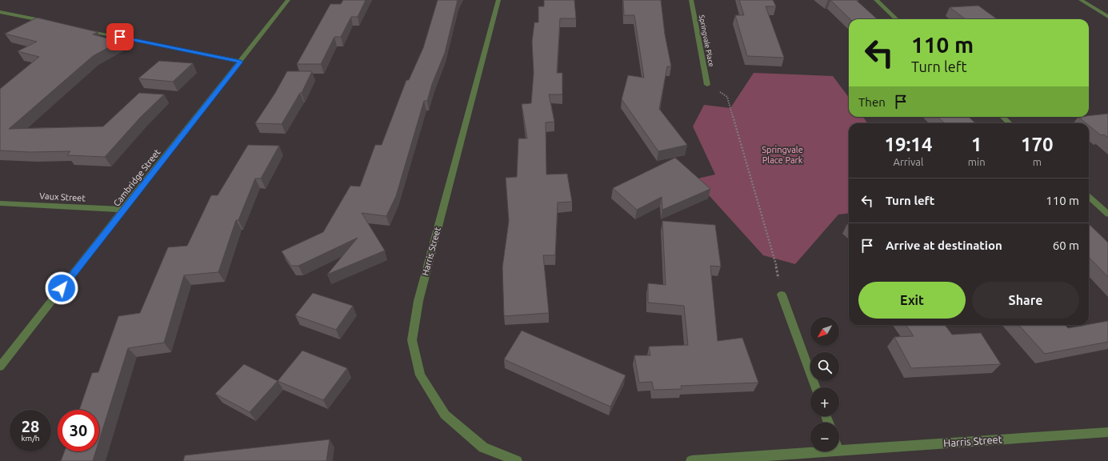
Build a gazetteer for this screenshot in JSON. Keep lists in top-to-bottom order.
{
  "streets": {
    "street": [
      "Springvale Place",
      "Cambridge Street",
      "Vaux Street",
      "Harris Street"
    ]
  },
  "crossings": [
    ["Cambridge Street", "Vaux Street"]
  ],
  "parks": ["Springvale Place Park"],
  "north": "bottom left",
  "page": {
    "turn": ["110 m", "Turn left"],
    "then": "Then",
    "eta": [
      "19:14",
      "Arrival",
      "1",
      "min",
      "170",
      "m"
    ],
    "list": [
      {
        "name": "Turn left",
        "value": "110 m"
      },
      {
        "name": "Arrive at destination",
        "value": "60 m"
      }
    ],
    "buttons": ["Exit", "Share"],
    "map_buttons": ["+", "−"],
    "speed": "28 km/h",
    "limit": "30"
  }
}
